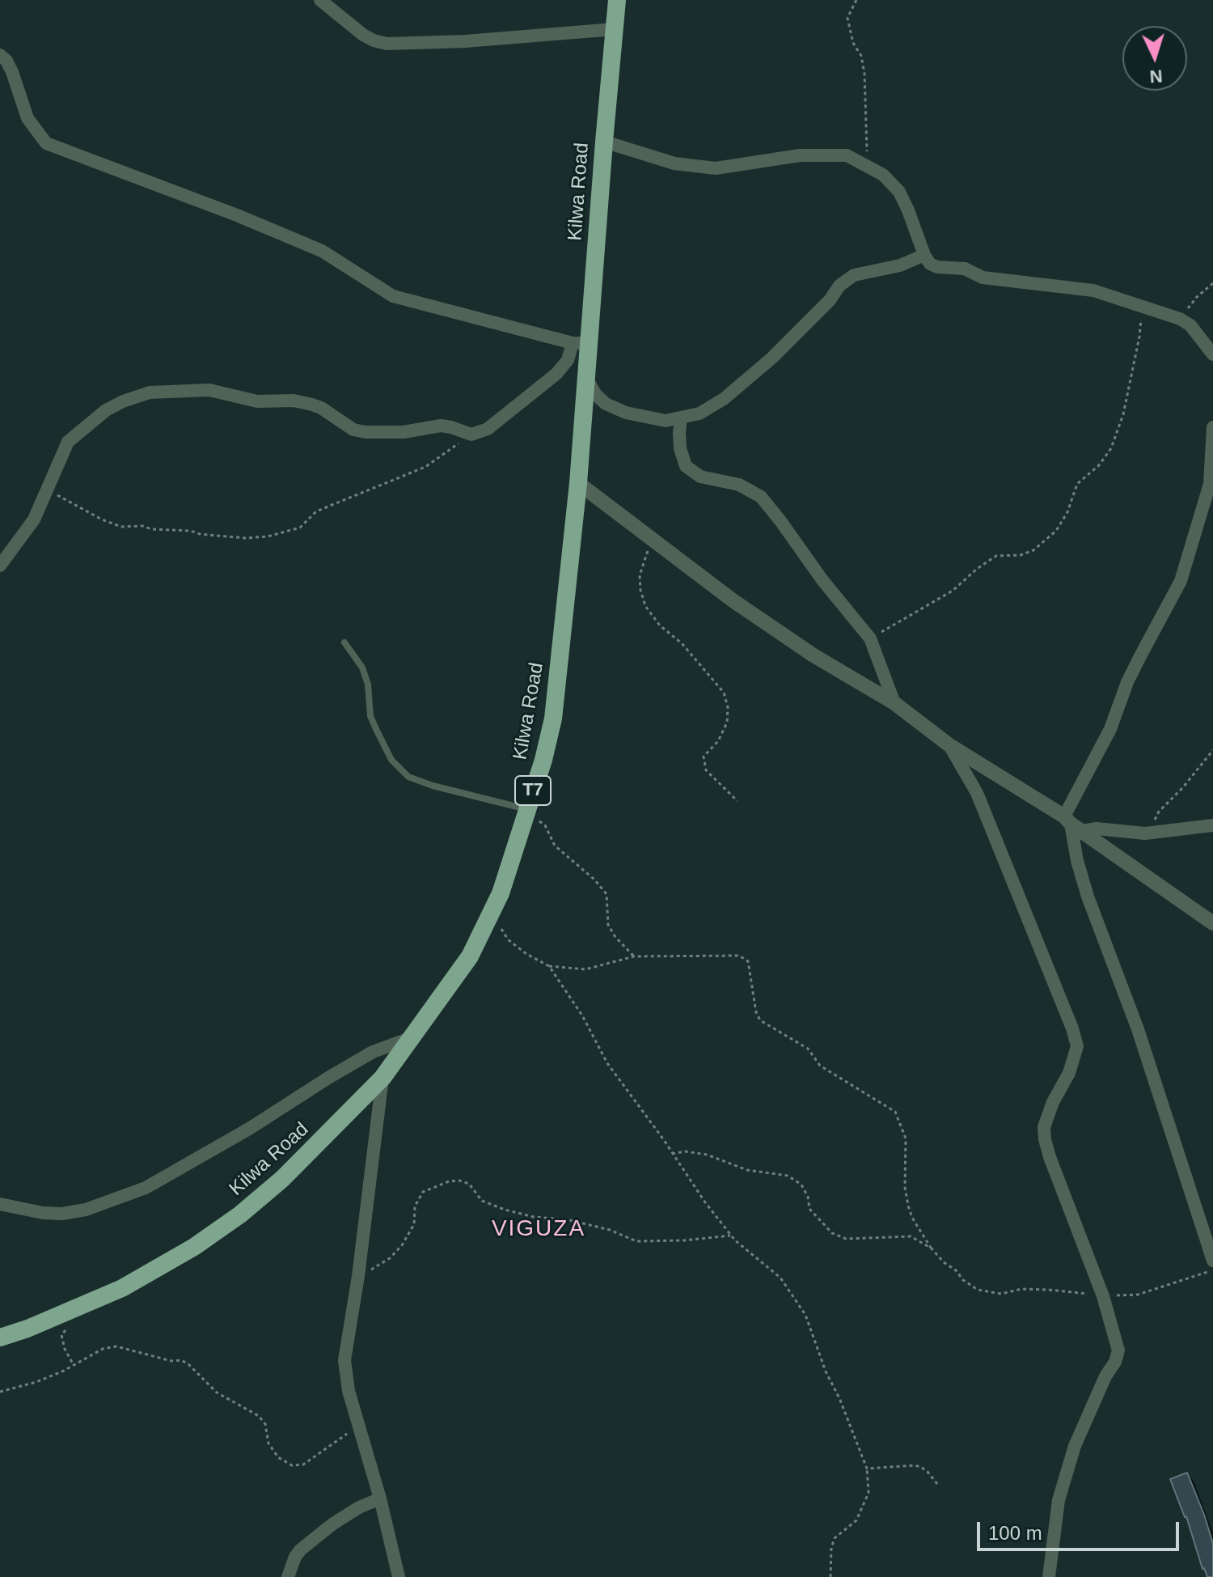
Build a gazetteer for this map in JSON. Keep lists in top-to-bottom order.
{
  "streets": {
    "highway": ["Kilwa Road", "T7"]
  },
  "districts": ["VIGUZA"],
  "scale_bar": "100 m",
  "north": "bottom"
}
